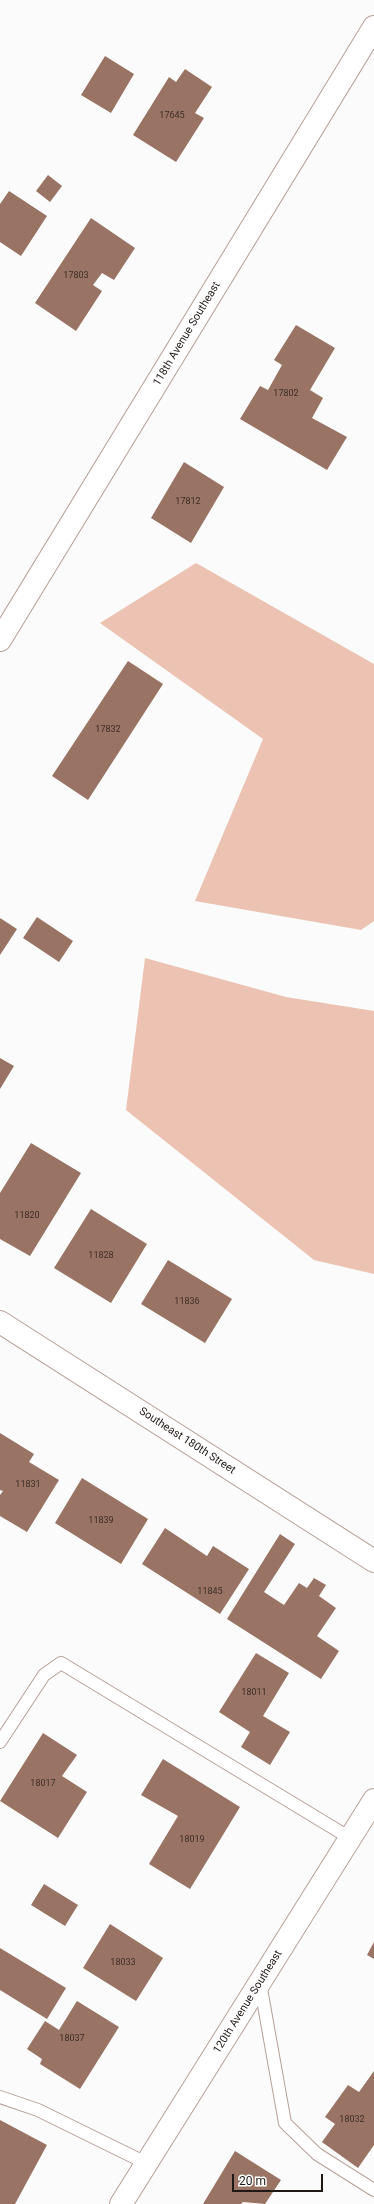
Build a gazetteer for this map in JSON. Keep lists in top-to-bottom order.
{
  "streets": {
    "street": ["118th Avenue Southeast", "Southeast 180th Street", "120th Avenue Southeast"]
  },
  "house_numbers": [
    "17645",
    "17803",
    "17802",
    "17812",
    "17832",
    "11820",
    "11828",
    "11836",
    "11831",
    "11839",
    "11845",
    "18011",
    "18017",
    "18019",
    "18033",
    "18037",
    "18032"
  ],
  "scale_bar": "20 m"
}
